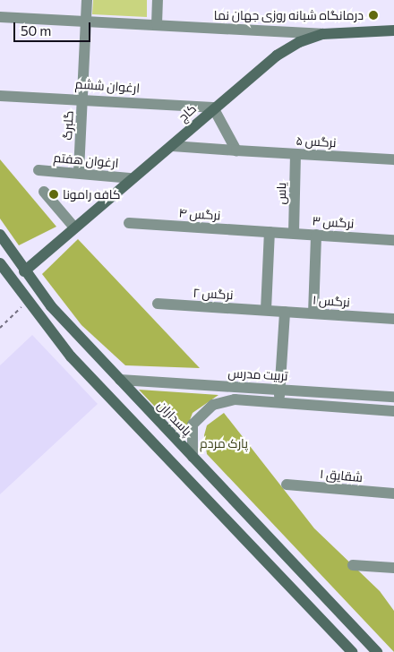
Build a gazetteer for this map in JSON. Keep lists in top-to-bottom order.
{
  "streets": {
    "street": [
      "ارغوان ششم",
      "کاج",
      "گلبرگ",
      "۵ نرگس",
      "ارغوان هفتم",
      "یاس",
      "نرگس ۴",
      "نرگس ۳",
      "نرگس ۲",
      "نرگس ۱",
      "تربیت مدرس",
      "پاسداران",
      "شقایق ۱"
    ]
  },
  "crossings": [
    ["ارغوان ششم", "کاج"],
    ["ارغوان ششم", "گلبرگ"],
    ["کاج", "۵ نرگس"],
    ["کاج", "ارغوان هفتم"],
    ["کاج", "پاسداران"],
    ["گلبرگ", "ارغوان هفتم"],
    ["۵ نرگس", "یاس"],
    ["یاس", "نرگس ۳"],
    ["نرگس ۴", "نرگس ۳"],
    ["نرگس ۲", "نرگس ۱"],
    ["تربیت مدرس", "پاسداران"]
  ],
  "parks": ["پارک مردم"],
  "places": ["درمانگاه شبانه روزی جهان نما", "کافه رامونا"],
  "scale_bar": "50 m"
}
